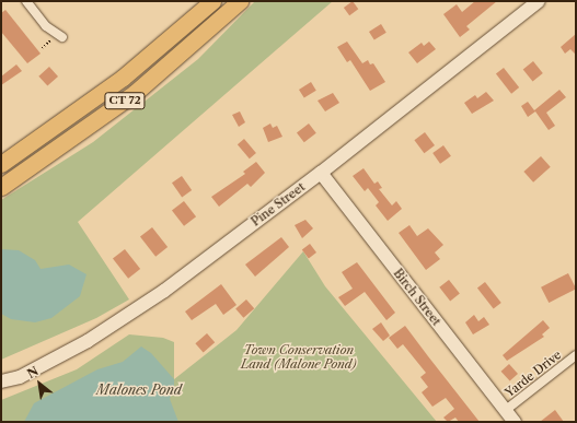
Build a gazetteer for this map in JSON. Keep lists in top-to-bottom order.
{
  "streets": {
    "highway": ["CT 72"],
    "main road": ["Pine Street", "Birch Street"],
    "street": ["Yarde Drive"]
  },
  "crossings": [
    ["Pine Street", "Birch Street"],
    ["Birch Street", "Yarde Drive"]
  ],
  "water": ["Malones Pond"],
  "parks": ["Town Conservation Land (Malone Pond)"],
  "north": "top left"
}
